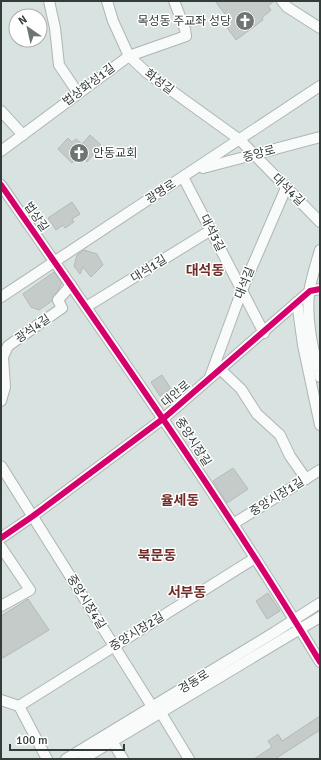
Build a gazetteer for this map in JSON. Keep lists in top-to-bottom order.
{
  "streets": {
    "street": [
      "화성길",
      "법상화성1길",
      "중앙로",
      "대석4길",
      "광명로",
      "법상길",
      "대석3길",
      "대석1길",
      "대석길",
      "광석4길",
      "대안로",
      "중앙시장길",
      "중앙시장1길",
      "중앙시장4길",
      "중앙시장2길",
      "경동로"
    ]
  },
  "crossings": [
    ["화성길", "법상화성1길"],
    ["화성길", "대석4길"],
    ["화성길", "광명로"],
    ["중앙로", "대석4길"],
    ["중앙로", "광명로"],
    ["대석4길", "광명로"],
    ["대석4길", "대석길"],
    ["광명로", "법상길"],
    ["광명로", "대석3길"],
    ["광명로", "중앙시장길"],
    ["법상길", "중앙시장길"],
    ["대석3길", "대석1길"],
    ["대석3길", "대석길"],
    ["대석3길", "대안로"],
    ["대석1길", "중앙시장길"],
    ["대석길", "대안로"],
    ["광석4길", "중앙시장길"],
    ["대안로", "중앙시장길"],
    ["대안로", "중앙시장4길"],
    ["중앙시장길", "중앙시장1길"],
    ["중앙시장길", "중앙시장2길"],
    ["중앙시장길", "경동로"],
    ["중앙시장4길", "중앙시장2길"],
    ["중앙시장4길", "경동로"]
  ],
  "districts": [
    "대석동",
    "율세동",
    "북문동",
    "서부동"
  ],
  "places": {
    "church": ["목성동 주교좌 성당", "안동교회"]
  },
  "scale_bar": "100 m",
  "north": "top left"
}
